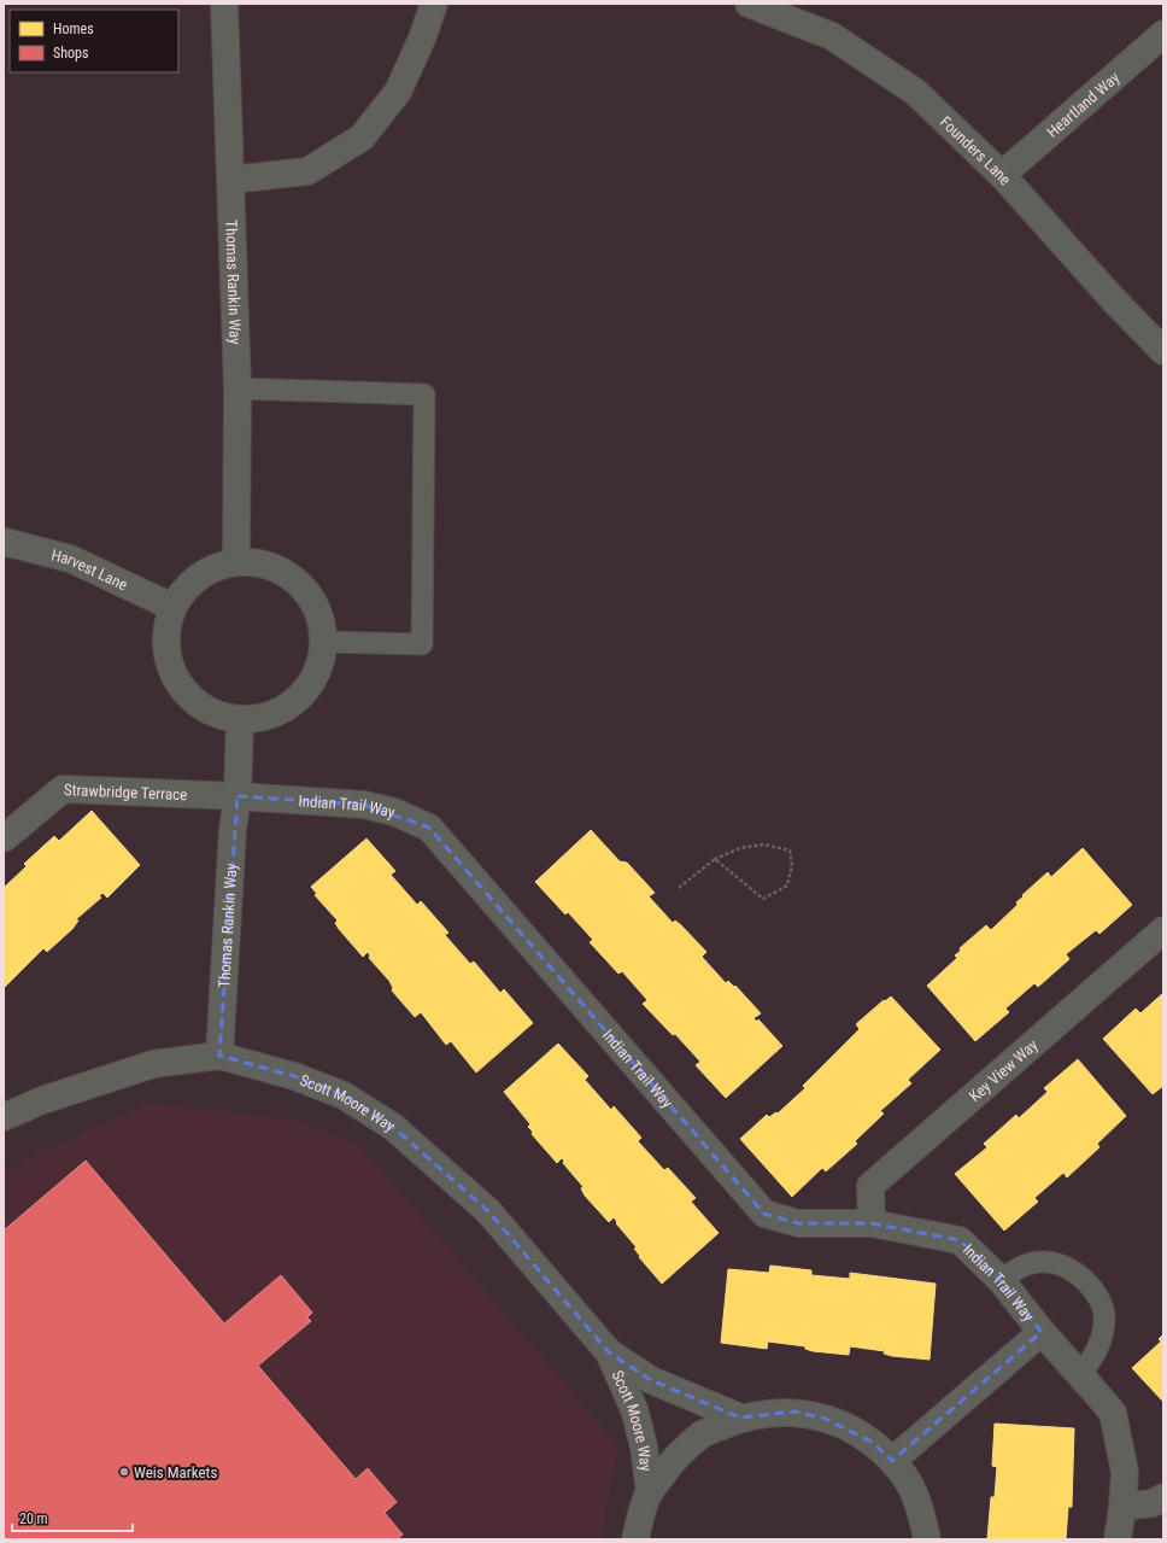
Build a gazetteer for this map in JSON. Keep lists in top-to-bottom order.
{
  "streets": {
    "street": [
      "Heartland Way",
      "Founders Lane",
      "Thomas Rankin Way",
      "Harvest Lane",
      "Strawbridge Terrace",
      "Indian Trail Way",
      "Key View Way",
      "Scott Moore Way"
    ]
  },
  "crossings": [
    ["Heartland Way", "Founders Lane"],
    ["Thomas Rankin Way", "Harvest Lane"],
    ["Thomas Rankin Way", "Strawbridge Terrace"],
    ["Thomas Rankin Way", "Indian Trail Way"],
    ["Thomas Rankin Way", "Scott Moore Way"],
    ["Strawbridge Terrace", "Indian Trail Way"],
    ["Indian Trail Way", "Key View Way"]
  ],
  "places": ["Weis Markets"],
  "legend": ["Homes", "Shops"],
  "scale_bar": "20 m"
}
